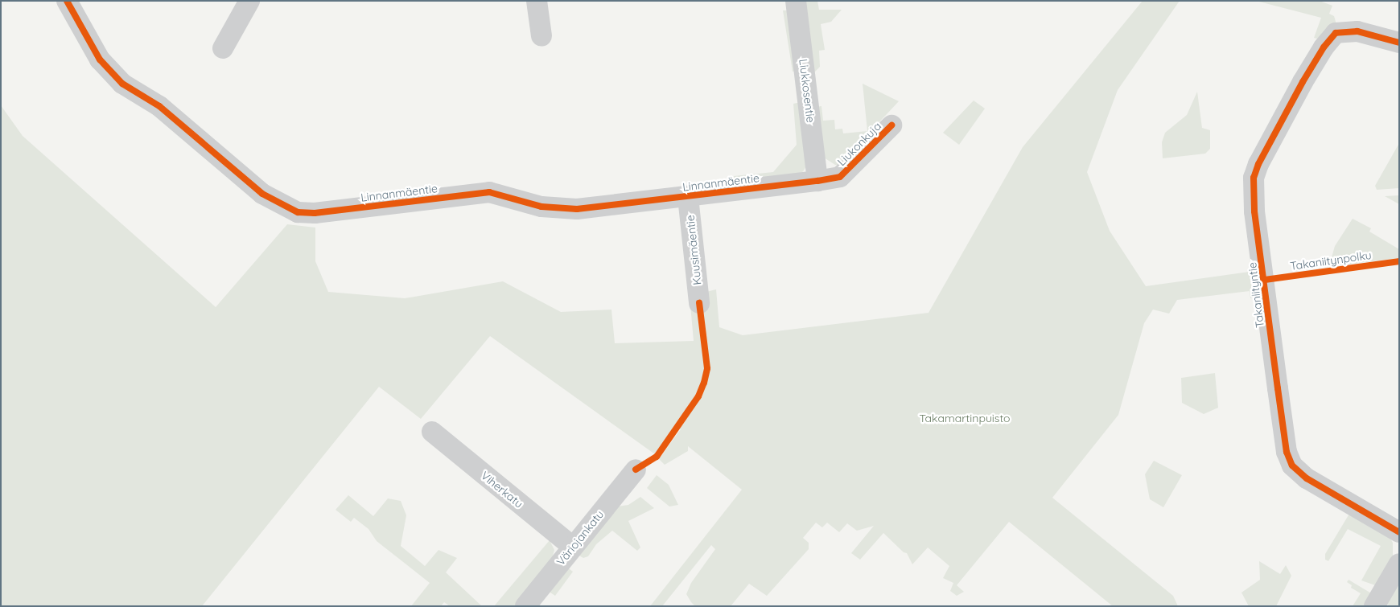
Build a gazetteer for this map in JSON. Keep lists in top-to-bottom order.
{
  "streets": {
    "street": [
      "Liukkosentie",
      "Liukonkuja",
      "Linnanmäentie",
      "Kuusimäentie",
      "Takaniityntie",
      "Viherkatu",
      "Väriojankatu"
    ],
    "cycle path": ["Takaniitynpolku"]
  },
  "crossings": [
    ["Liukkosentie", "Liukonkuja"],
    ["Liukkosentie", "Linnanmäentie"],
    ["Liukonkuja", "Linnanmäentie"],
    ["Linnanmäentie", "Kuusimäentie"],
    ["Viherkatu", "Väriojankatu"]
  ],
  "parks": ["Takamartinpuisto"]
}
